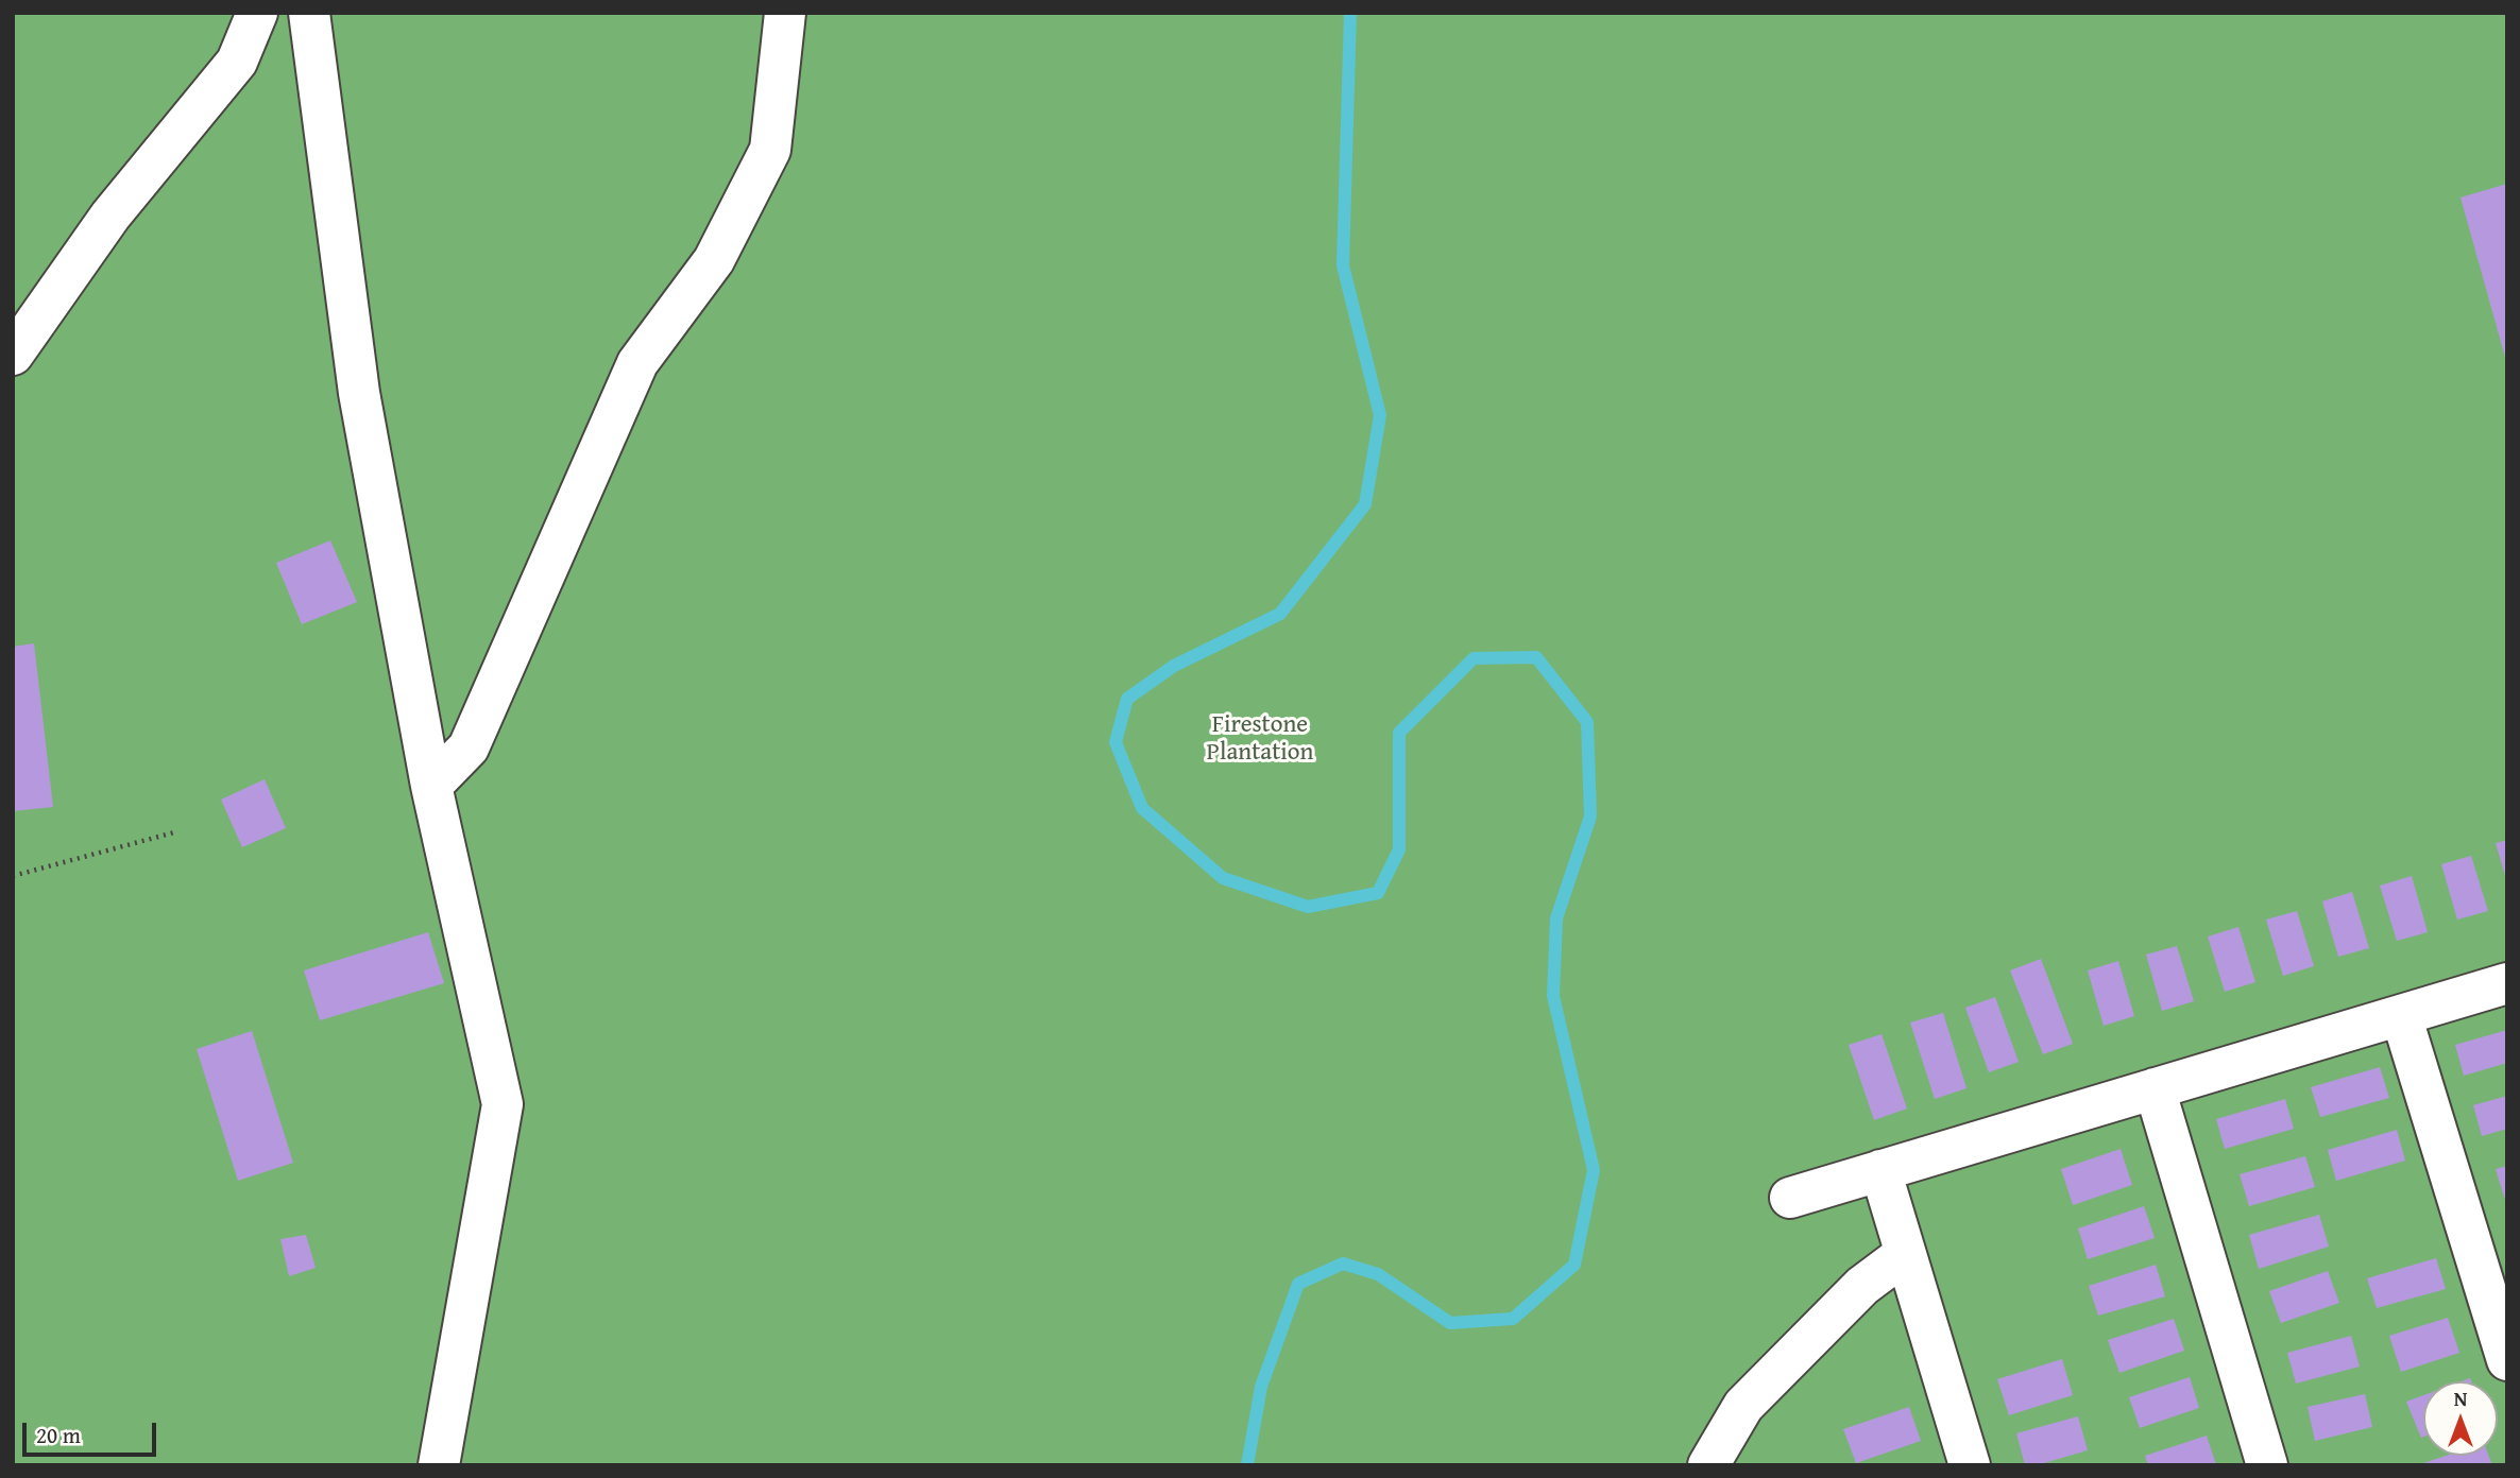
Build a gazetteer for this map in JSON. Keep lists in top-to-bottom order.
{
  "parks": ["Firestone Plantation"],
  "scale_bar": "20 m",
  "north": "top"
}
